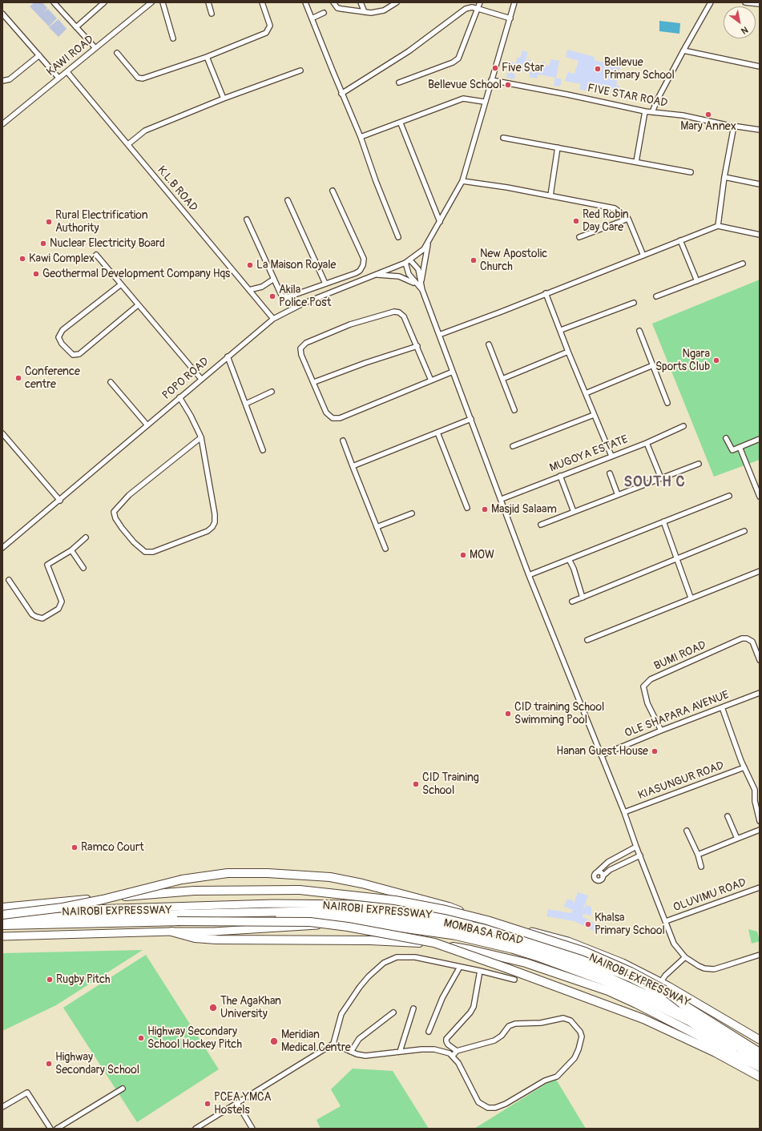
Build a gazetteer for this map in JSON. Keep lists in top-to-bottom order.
{
  "streets": {
    "highway": ["NAIROBI EXPRESSWAY", "MOMBASA ROAD"],
    "street": [
      "KAWI ROAD",
      "FIVE STAR ROAD",
      "K.L.B ROAD",
      "POPO ROAD",
      "MUGOYA ESTATE",
      "BUMI ROAD",
      "OLE SHAPARA AVENUE",
      "KIASUNGUR ROAD",
      "OLUVIMU ROAD"
    ]
  },
  "crossings": [
    ["KAWI ROAD", "K.L.B ROAD"],
    ["K.L.B ROAD", "POPO ROAD"],
    ["BUMI ROAD", "OLE SHAPARA AVENUE"]
  ],
  "districts": ["SOUTH C"],
  "places": [
    "Five Star",
    "Bellevue Primary School",
    "Bellevue School",
    "Mary Annex",
    "Red Robin Day Care",
    "Rural Electrification Authority",
    "Nuclear Electricity Board",
    "Kawi Complex",
    "New Apostolic Church",
    "La Maison Royale",
    "Geothermal Development Company Hqs",
    "Akila Police Post",
    "Ngara Sports Club",
    "Conference centre",
    "Masjid Salaam",
    "MOW",
    "CID training School Swimming Pool",
    "Hanan Guest House",
    "CID Training School",
    "Ramco Court",
    "Khalsa Primary School",
    "Rugby Pitch",
    "The AgaKhan University",
    "Highway Secondary School Hockey Pitch",
    "Meridian Medical Centre",
    "Highway Secondary School",
    "PCEA YMCA Hostels"
  ],
  "north": "bottom right"
}
